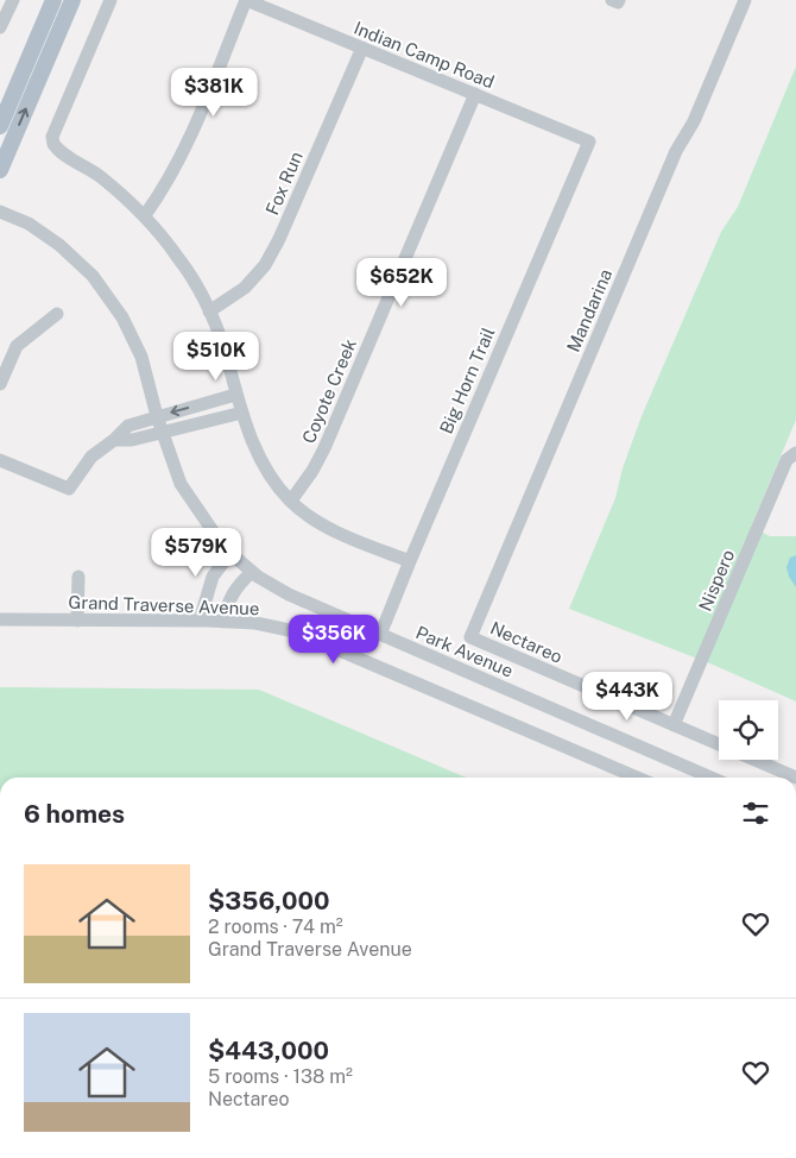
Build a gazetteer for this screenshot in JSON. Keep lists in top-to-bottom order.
{
  "streets": {
    "street": [
      "Indian Camp Road",
      "Fox Run",
      "Mandarina",
      "Big Horn Trail",
      "Coyote Creek",
      "Nispero",
      "Grand Traverse Avenue",
      "Nectareo",
      "Park Avenue"
    ]
  },
  "crossings": [
    ["Indian Camp Road", "Fox Run"],
    ["Indian Camp Road", "Big Horn Trail"],
    ["Indian Camp Road", "Coyote Creek"],
    ["Mandarina", "Nectareo"],
    ["Big Horn Trail", "Park Avenue"],
    ["Nispero", "Nectareo"]
  ],
  "page": {
    "price": [
      "$381K",
      "$652K",
      "$510K",
      "$579K",
      "$356K",
      "$443K"
    ],
    "heading": "6 homes",
    "list": [
      {
        "name": "$356,000",
        "note": "2 rooms · 74 m² · Grand Traverse Avenue"
      },
      {
        "name": "$443,000",
        "note": "5 rooms · 138 m² · Nectareo"
      }
    ]
  }
}
